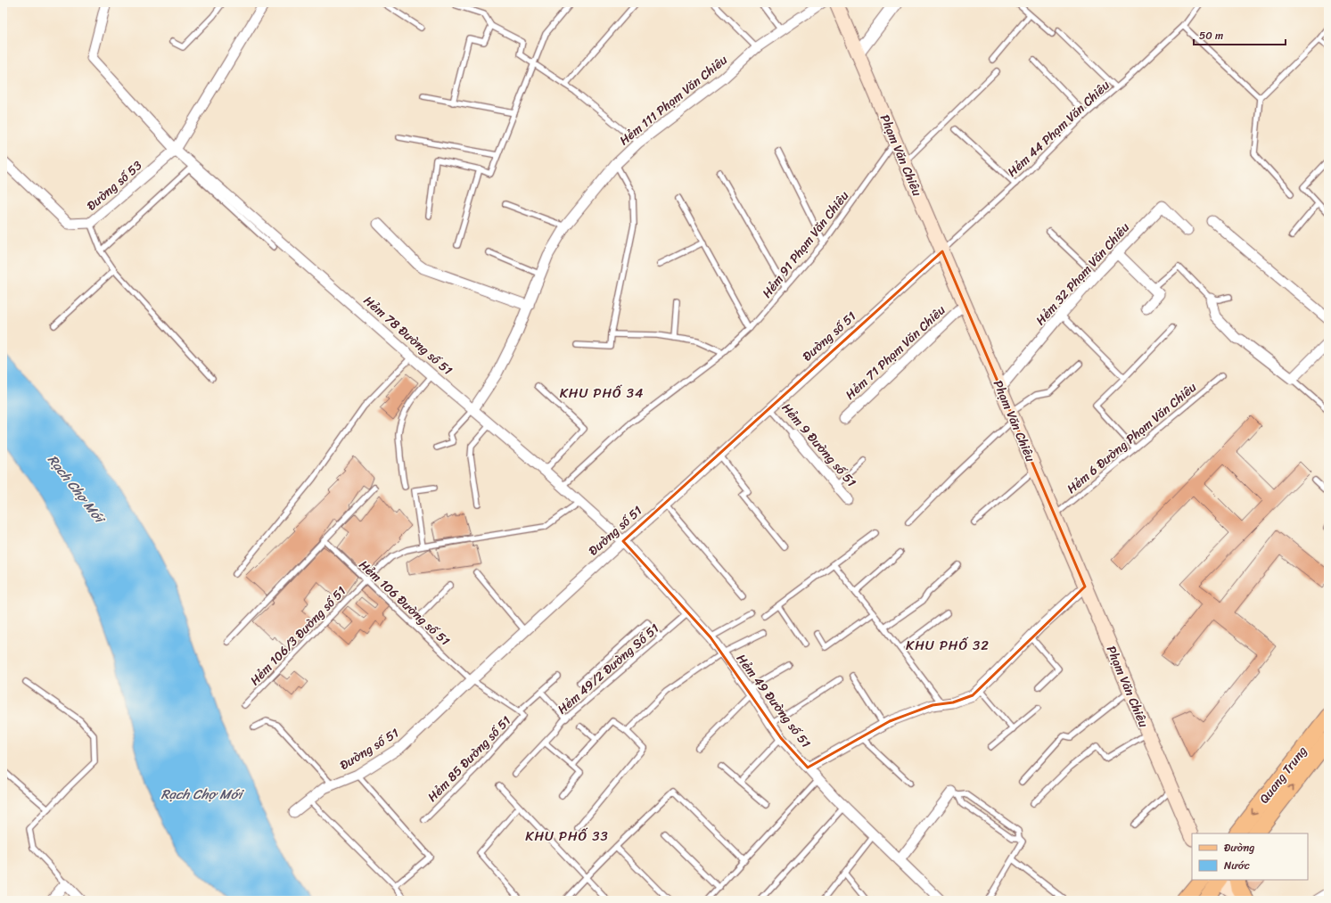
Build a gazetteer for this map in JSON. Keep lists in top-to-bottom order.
{
  "streets": {
    "main road": ["Phạm Văn Chiêu", "Quang Trung"],
    "street": [
      "Hẻm 111 Phạm Văn Chiêu",
      "Đường số 53",
      "Hẻm 32 Phạm Văn Chiêu",
      "Hẻm 78 Đường số 51",
      "Đường số 51",
      "Hẻm 71 Phạm Văn Chiêu",
      "Hẻm 9 Đường số 51",
      "Hẻm 49 Đường số 51"
    ],
    "lane": [
      "Hẻm 44 Phạm Văn Chiêu",
      "Hẻm 91 Phạm Văn Chiêu",
      "Hẻm 6 Đường Phạm Văn Chiêu",
      "Hẻm 106 Đường số 51",
      "Hẻm 106/3 Đường số 51",
      "Hẻm 49/2 Đường Số 51",
      "Hẻm 85 Đường số 51"
    ]
  },
  "crossings": [
    ["Hẻm 111 Phạm Văn Chiêu", "Hẻm 78 Đường số 51"],
    ["Hẻm 44 Phạm Văn Chiêu", "Phạm Văn Chiêu"],
    ["Hẻm 44 Phạm Văn Chiêu", "Đường số 51"],
    ["Phạm Văn Chiêu", "Hẻm 91 Phạm Văn Chiêu"],
    ["Phạm Văn Chiêu", "Hẻm 32 Phạm Văn Chiêu"],
    ["Phạm Văn Chiêu", "Đường số 51"],
    ["Phạm Văn Chiêu", "Hẻm 71 Phạm Văn Chiêu"],
    ["Phạm Văn Chiêu", "Hẻm 6 Đường Phạm Văn Chiêu"],
    ["Đường số 53", "Hẻm 78 Đường số 51"],
    ["Hẻm 91 Phạm Văn Chiêu", "Hẻm 78 Đường số 51"],
    ["Hẻm 78 Đường số 51", "Đường số 51"],
    ["Hẻm 78 Đường số 51", "Hẻm 106/3 Đường số 51"],
    ["Hẻm 78 Đường số 51", "Hẻm 49 Đường số 51"],
    ["Đường số 51", "Hẻm 9 Đường số 51"],
    ["Đường số 51", "Hẻm 106 Đường số 51"],
    ["Đường số 51", "Hẻm 49 Đường số 51"],
    ["Đường số 51", "Hẻm 85 Đường số 51"],
    ["Hẻm 106 Đường số 51", "Hẻm 106/3 Đường số 51"],
    ["Hẻm 106 Đường số 51", "Hẻm 85 Đường số 51"],
    ["Hẻm 49/2 Đường Số 51", "Hẻm 49 Đường số 51"]
  ],
  "districts": ["KHU PHỐ 34", "KHU PHỐ 32", "KHU PHỐ 33"],
  "water": ["Rạch Chợ Mới"],
  "legend": ["Đường", "Nước"],
  "scale_bar": "50 m"
}
